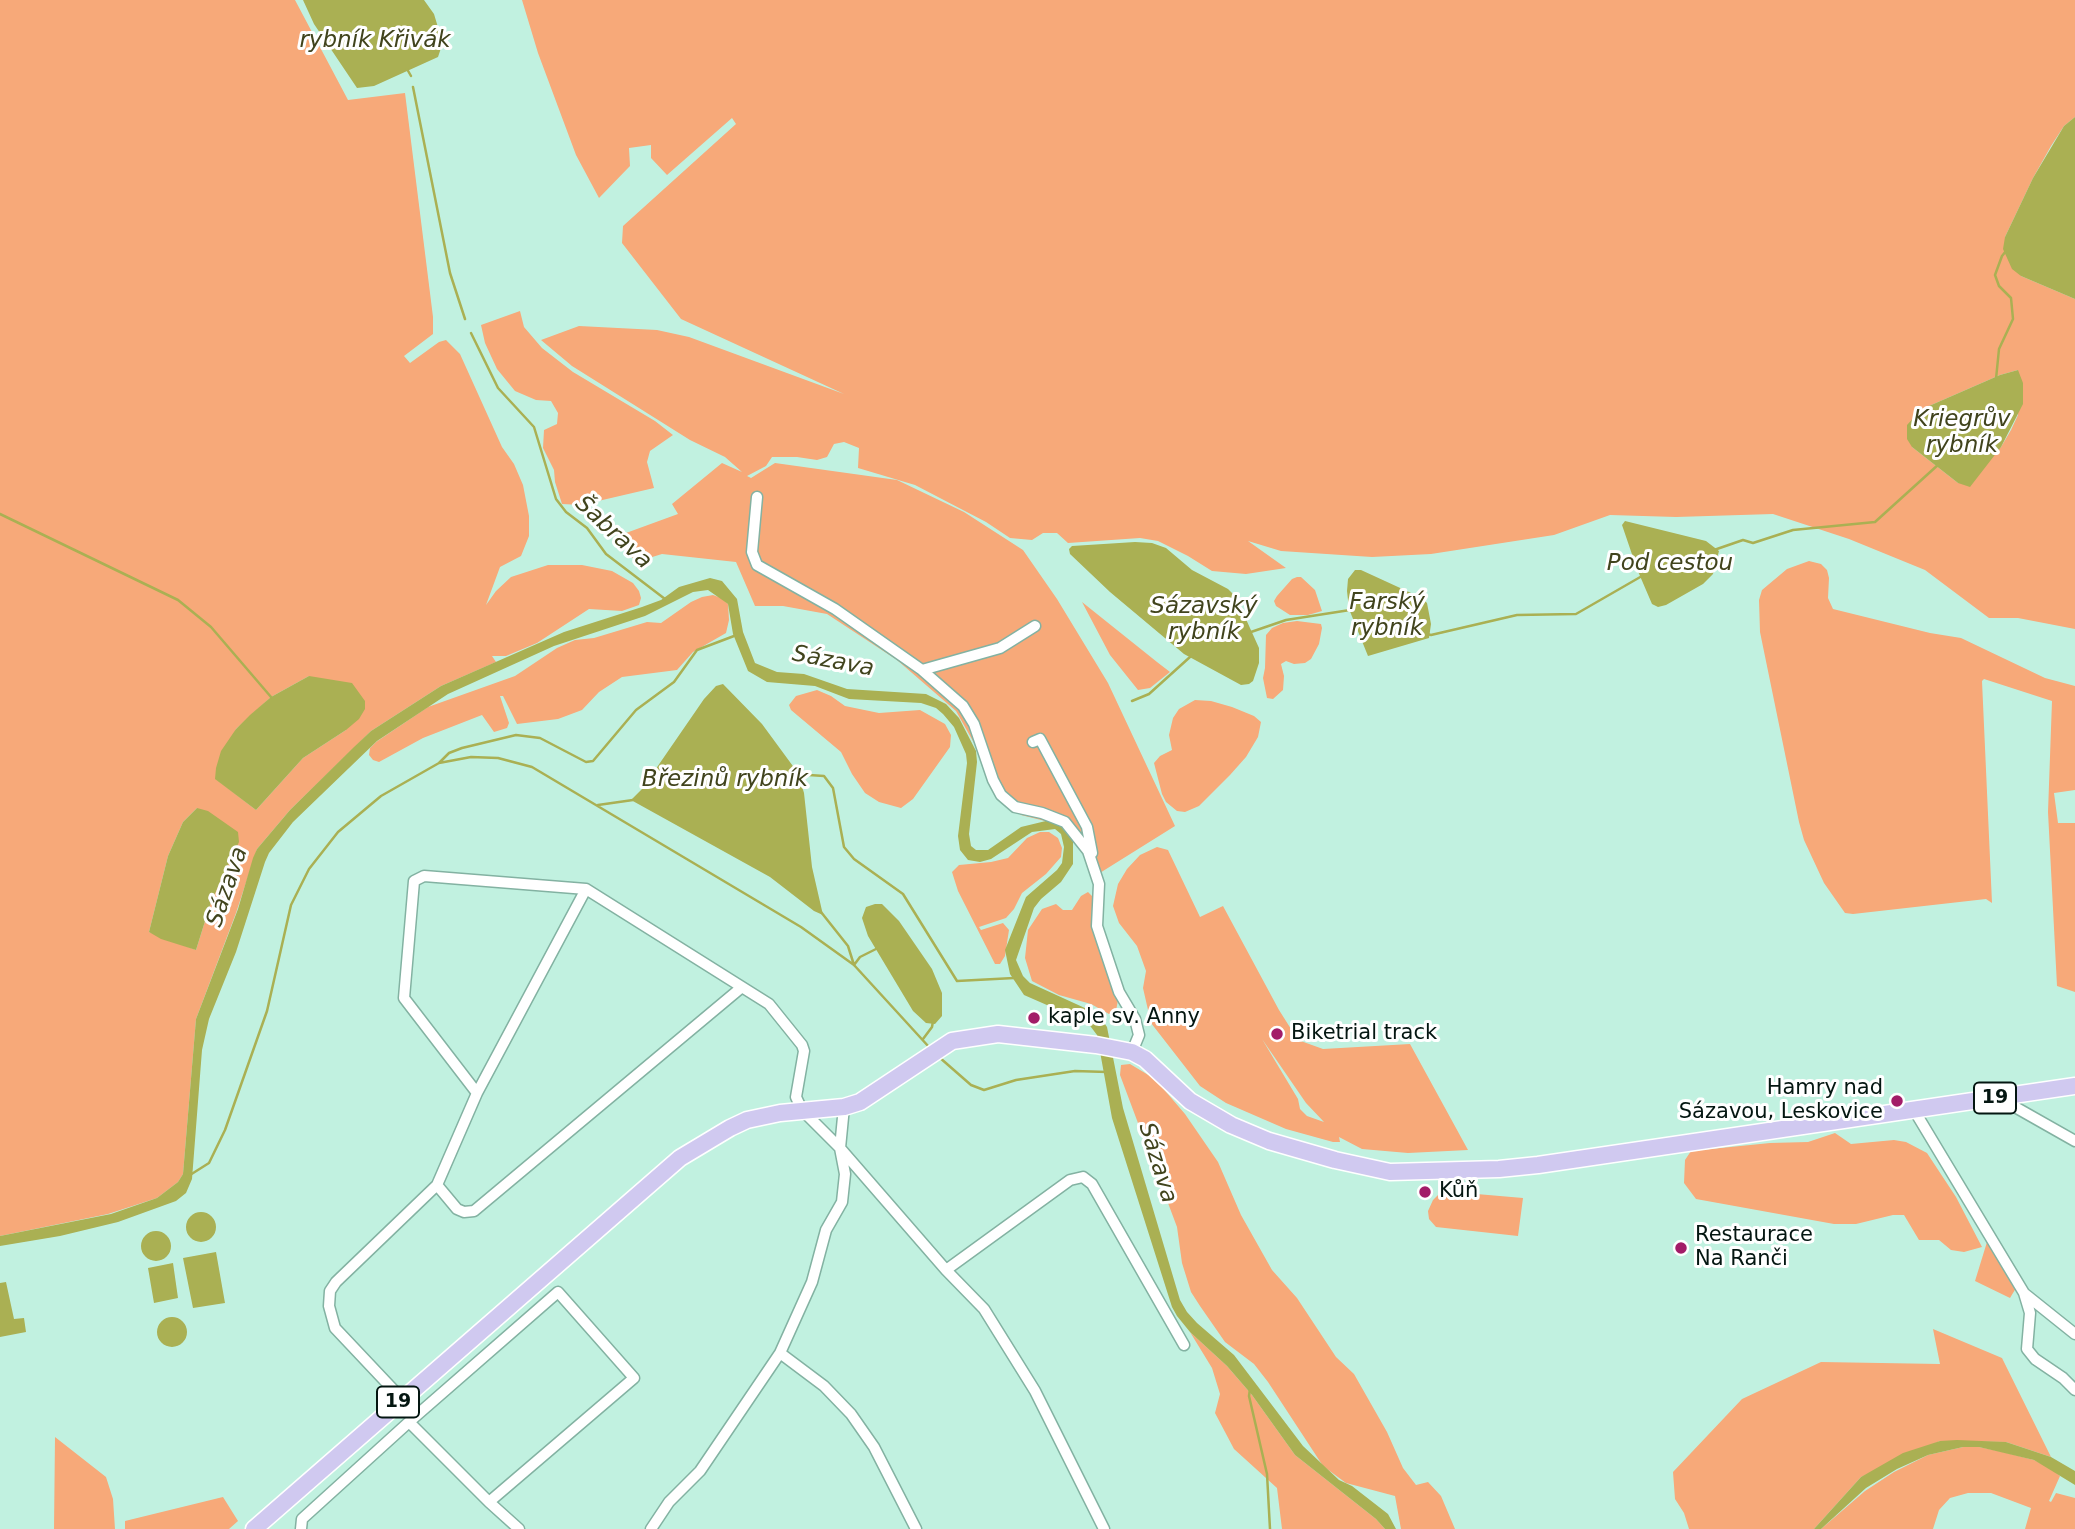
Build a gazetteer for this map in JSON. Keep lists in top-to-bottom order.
{
  "streets": {
    "main road": ["19"]
  },
  "water": [
    "rybník Křivák",
    "Kriegrův rybník",
    "Šabrava",
    "Pod cestou",
    "Farský rybník",
    "Sázavský rybník",
    "Sázava",
    "Březinů rybník"
  ],
  "places": [
    "kaple sv. Anny",
    "Biketrial track",
    "Hamry nad Sázavou, Leskovice",
    "Kůň",
    "Restaurace Na Ranči"
  ]
}
